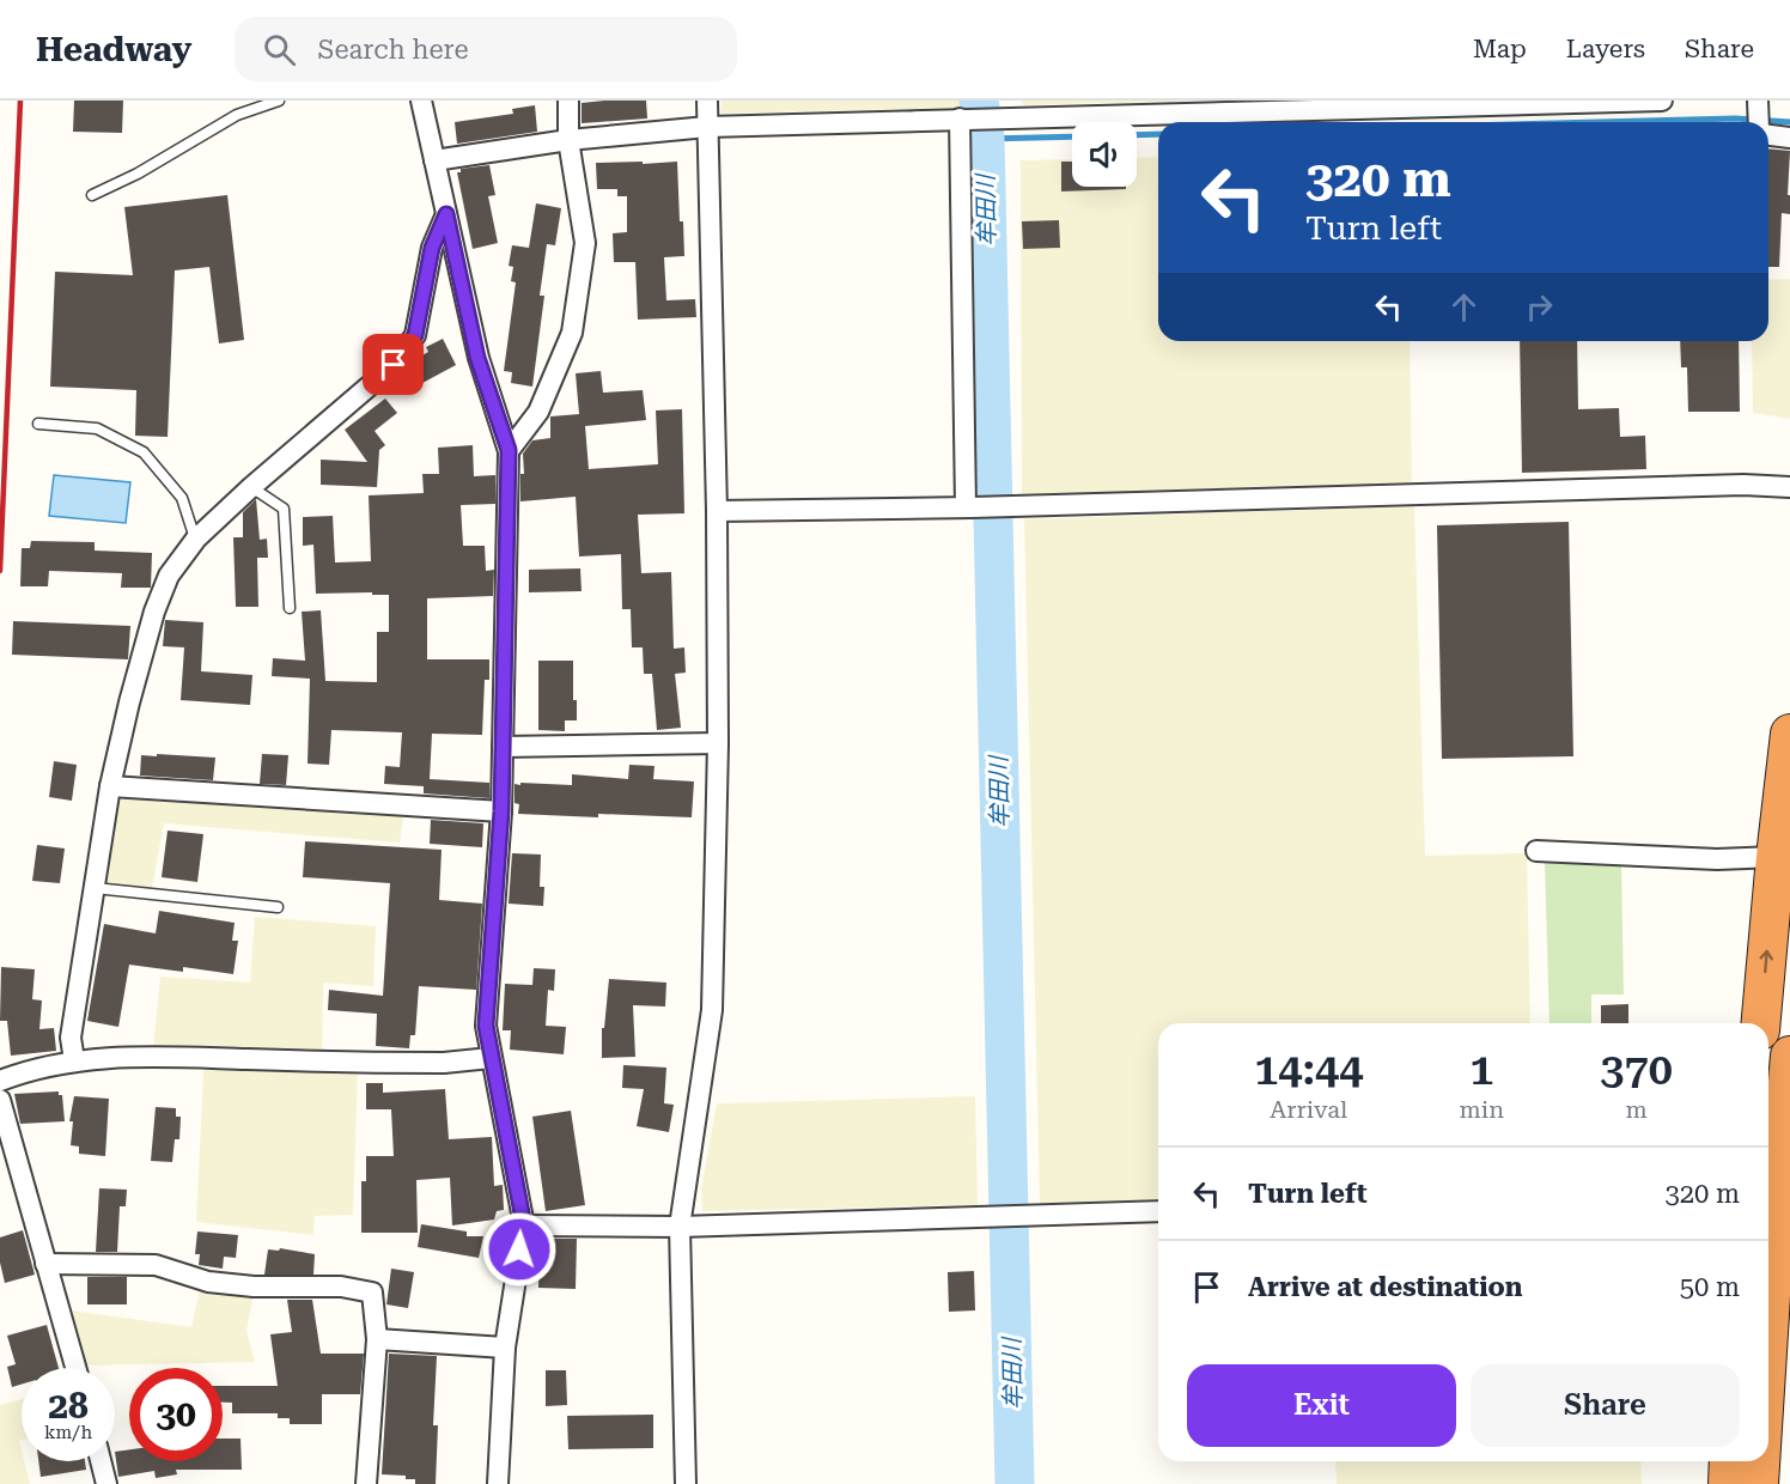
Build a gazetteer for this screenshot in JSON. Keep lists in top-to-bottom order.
{
  "water": ["牟田川"],
  "page": {
    "header": "Headway",
    "search": "Search here",
    "nav": ["Map", "Layers", "Share"],
    "turn": ["320 m", "Turn left"],
    "eta": [
      "14:44",
      "Arrival",
      "1",
      "min",
      "370",
      "m"
    ],
    "list": [
      {
        "name": "Turn left",
        "value": "320 m"
      },
      {
        "name": "Arrive at destination",
        "value": "50 m"
      }
    ],
    "buttons": ["Exit", "Share"],
    "speed": "28 km/h",
    "limit": "30"
  }
}
